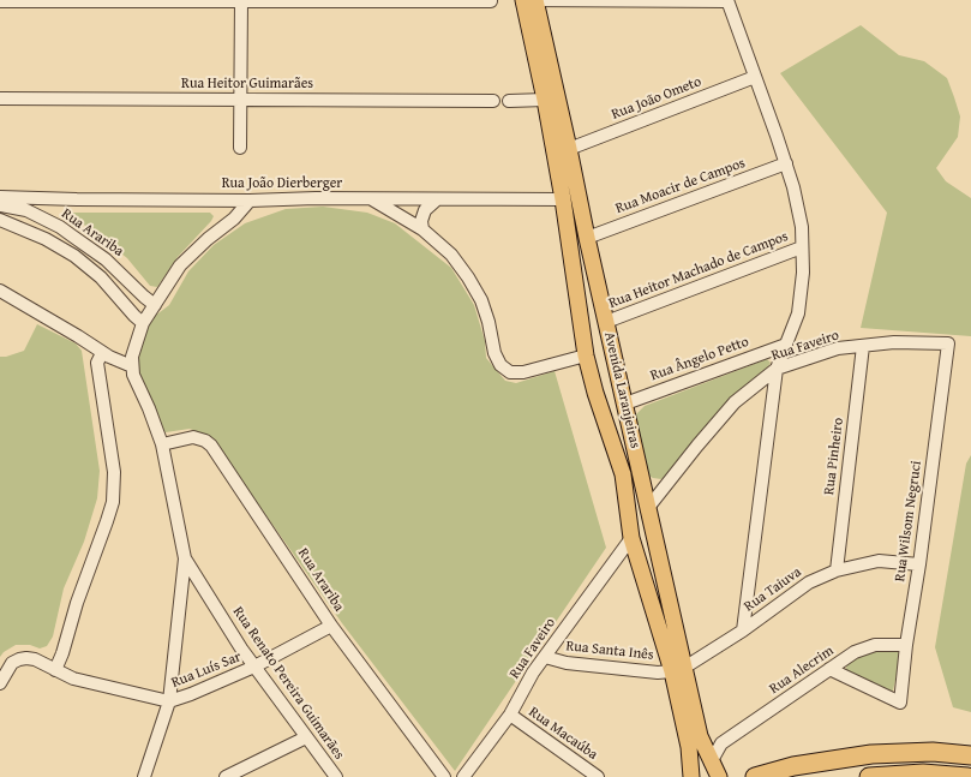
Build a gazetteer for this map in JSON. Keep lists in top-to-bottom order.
{
  "streets": {
    "main road": ["Avenida Laranjeiras"],
    "street": [
      "Rua Heitor Guimarães",
      "Rua João Ometo",
      "Rua João Dierberger",
      "Rua Moacir de Campos",
      "Rua Arariba",
      "Rua Heitor Machado de Campos",
      "Rua Faveiro",
      "Rua Ângelo Petto",
      "Rua Pinheiro",
      "Rua Wilsom Negruci",
      "Rua Taiuva",
      "Rua Santa Inês",
      "Rua Luís Sar",
      "Rua Alecrim",
      "Rua Renato Pereira Guimarães",
      "Rua Macaúba"
    ]
  },
  "crossings": [
    ["Rua João Ometo", "Avenida Laranjeiras"],
    ["Rua João Dierberger", "Avenida Laranjeiras"],
    ["Rua Moacir de Campos", "Avenida Laranjeiras"],
    ["Rua Arariba", "Rua Luís Sar"],
    ["Rua Heitor Machado de Campos", "Avenida Laranjeiras"],
    ["Rua Faveiro", "Avenida Laranjeiras"],
    ["Rua Faveiro", "Rua Pinheiro"],
    ["Rua Faveiro", "Rua Wilsom Negruci"],
    ["Rua Faveiro", "Rua Santa Inês"],
    ["Rua Faveiro", "Rua Macaúba"],
    ["Rua Ângelo Petto", "Avenida Laranjeiras"],
    ["Avenida Laranjeiras", "Rua Taiuva"],
    ["Avenida Laranjeiras", "Rua Santa Inês"],
    ["Avenida Laranjeiras", "Rua Alecrim"],
    ["Rua Pinheiro", "Rua Taiuva"],
    ["Rua Wilsom Negruci", "Rua Taiuva"],
    ["Rua Wilsom Negruci", "Rua Alecrim"],
    ["Rua Taiuva", "Rua Santa Inês"],
    ["Rua Luís Sar", "Rua Renato Pereira Guimarães"]
  ]
}
